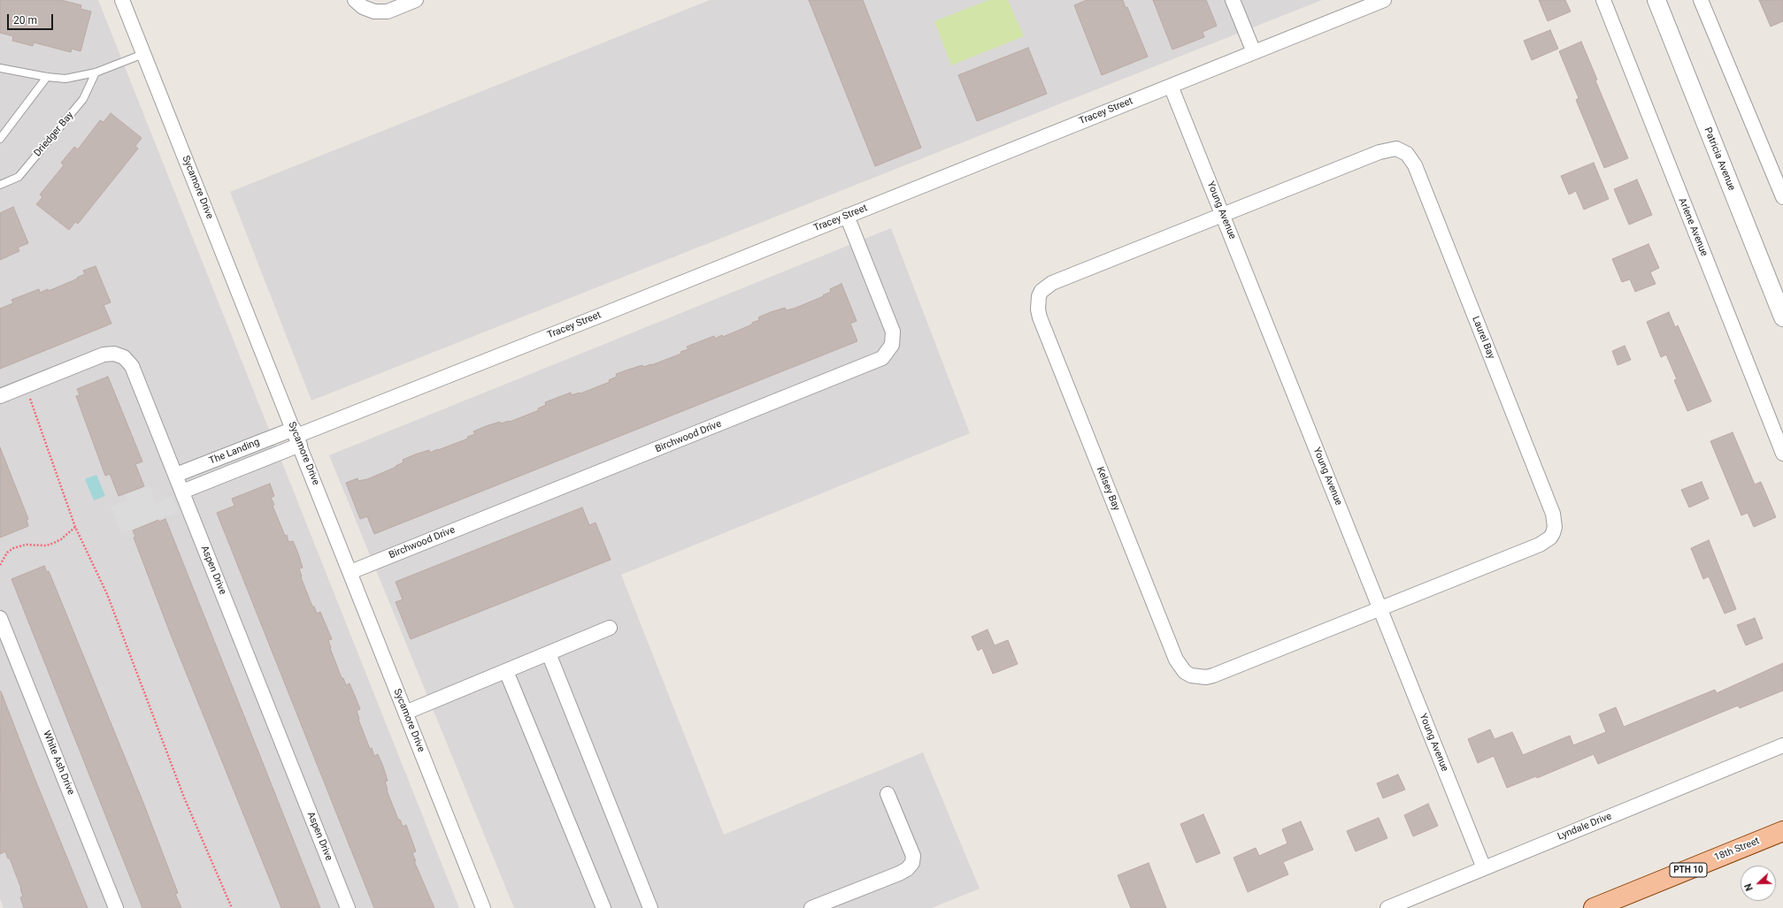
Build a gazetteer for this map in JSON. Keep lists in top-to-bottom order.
{
  "streets": {
    "main road": ["18th Street", "PTH 10"],
    "street": [
      "Tracey Street",
      "Patricia Avenue",
      "Sycamore Drive",
      "Young Avenue",
      "Arlene Avenue",
      "Laurel Bay",
      "Birchwood Drive",
      "The Landing",
      "Kelsey Bay",
      "Aspen Drive",
      "White Ash Drive",
      "Lyndale Drive"
    ],
    "lane": ["Driedger Bay"]
  },
  "crossings": [
    ["Tracey Street", "Sycamore Drive"],
    ["Tracey Street", "Young Avenue"],
    ["Tracey Street", "Birchwood Drive"],
    ["Tracey Street", "The Landing"],
    ["Sycamore Drive", "Birchwood Drive"],
    ["Sycamore Drive", "The Landing"],
    ["Young Avenue", "Laurel Bay"],
    ["Young Avenue", "Kelsey Bay"],
    ["Young Avenue", "Lyndale Drive"],
    ["Laurel Bay", "Kelsey Bay"],
    ["The Landing", "Aspen Drive"]
  ],
  "scale_bar": "20 m",
  "north": "left"
}
